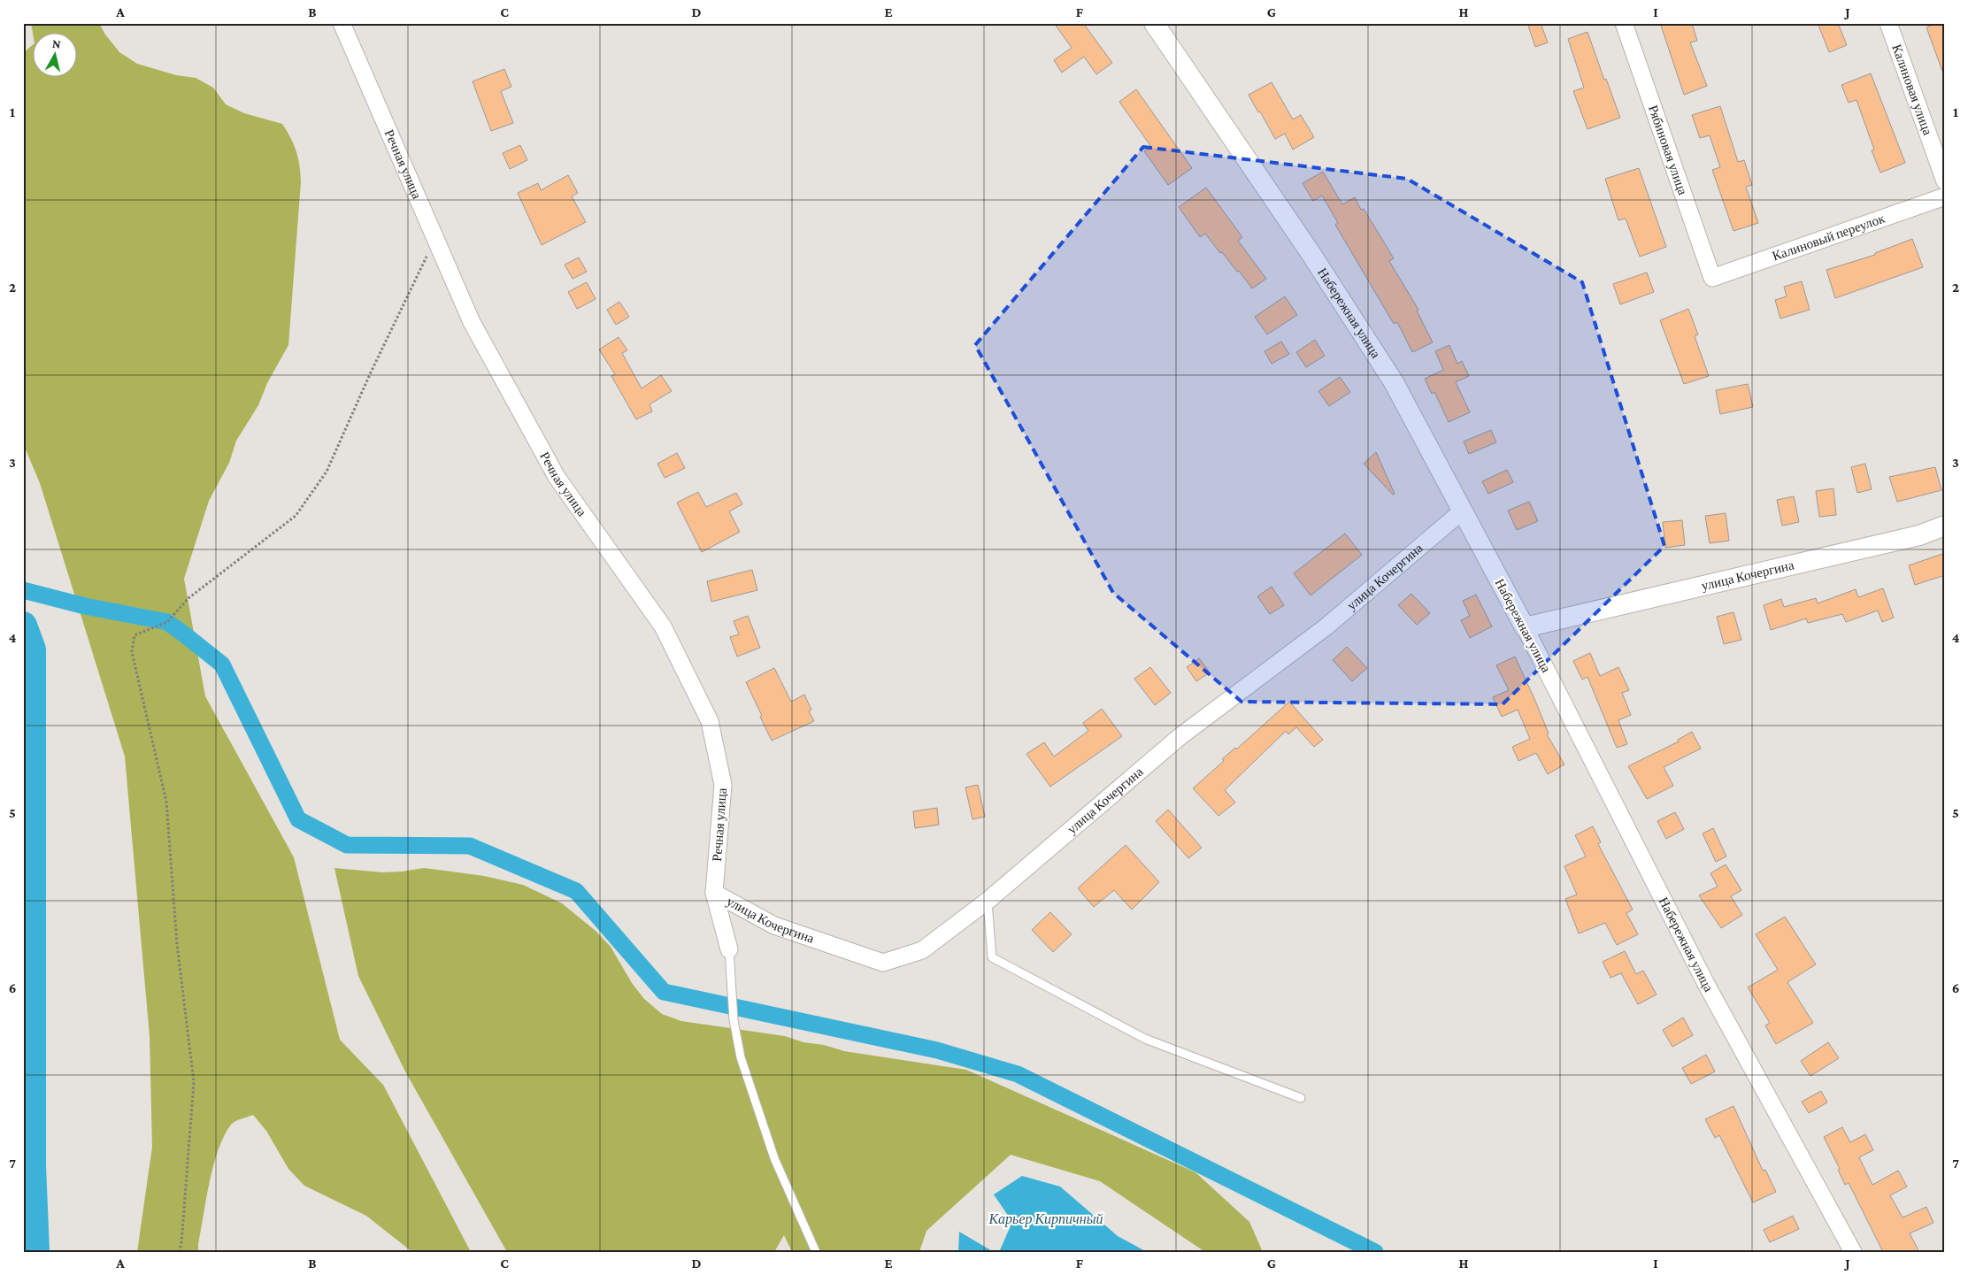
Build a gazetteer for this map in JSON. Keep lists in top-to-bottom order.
{
  "streets": {
    "street": [
      "Калиновая улица",
      "Рябиновая улица",
      "Речная улица",
      "Калиновый переулок",
      "Набережная улица",
      "улица Кочергина"
    ]
  },
  "crossings": [
    ["Рябиновая улица", "Калиновый переулок"],
    ["Речная улица", "улица Кочергина"],
    ["Набережная улица", "улица Кочергина"]
  ],
  "water": ["Карьер Кирпичный"],
  "north": "top",
  "grid": {
    "columns": [
      "A",
      "B",
      "C",
      "D",
      "E",
      "F",
      "G",
      "H",
      "I",
      "J"
    ],
    "rows": [
      "1",
      "2",
      "3",
      "4",
      "5",
      "6",
      "7"
    ]
  }
}
